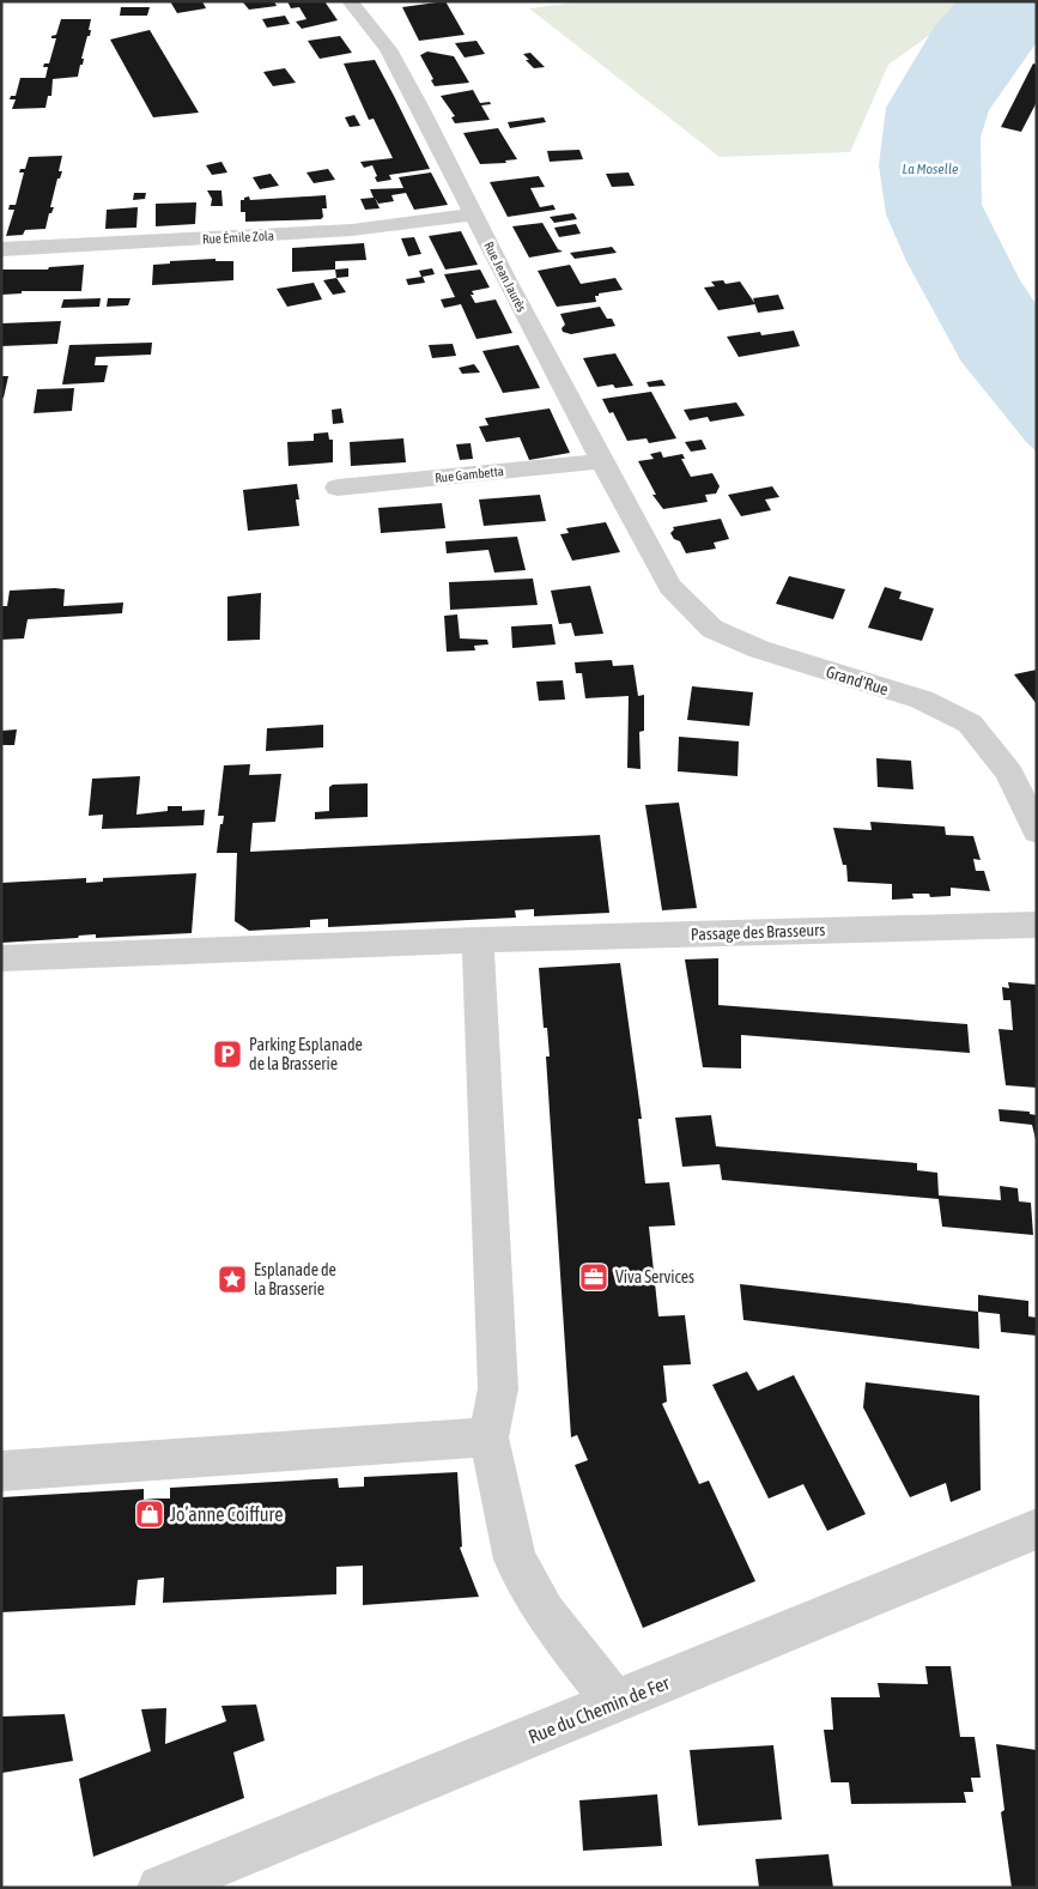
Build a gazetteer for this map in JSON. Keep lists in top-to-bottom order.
{
  "streets": {
    "street": [
      "Rue Émile Zola",
      "Rue Jean Jaurès",
      "Rue Gambetta",
      "Grand'Rue",
      "Passage des Brasseurs",
      "Rue du Chemin de Fer"
    ]
  },
  "crossings": [
    ["Rue Émile Zola", "Rue Jean Jaurès"],
    ["Rue Jean Jaurès", "Rue Gambetta"],
    ["Rue Jean Jaurès", "Grand'Rue"]
  ],
  "water": ["La Moselle"],
  "places": {
    "parking": ["Parking Esplanade de la Brasserie"],
    "office": ["Viva Services"],
    "place": ["Esplanade de la Brasserie"],
    "shop": ["Jo’anne Coiffure"]
  }
}
